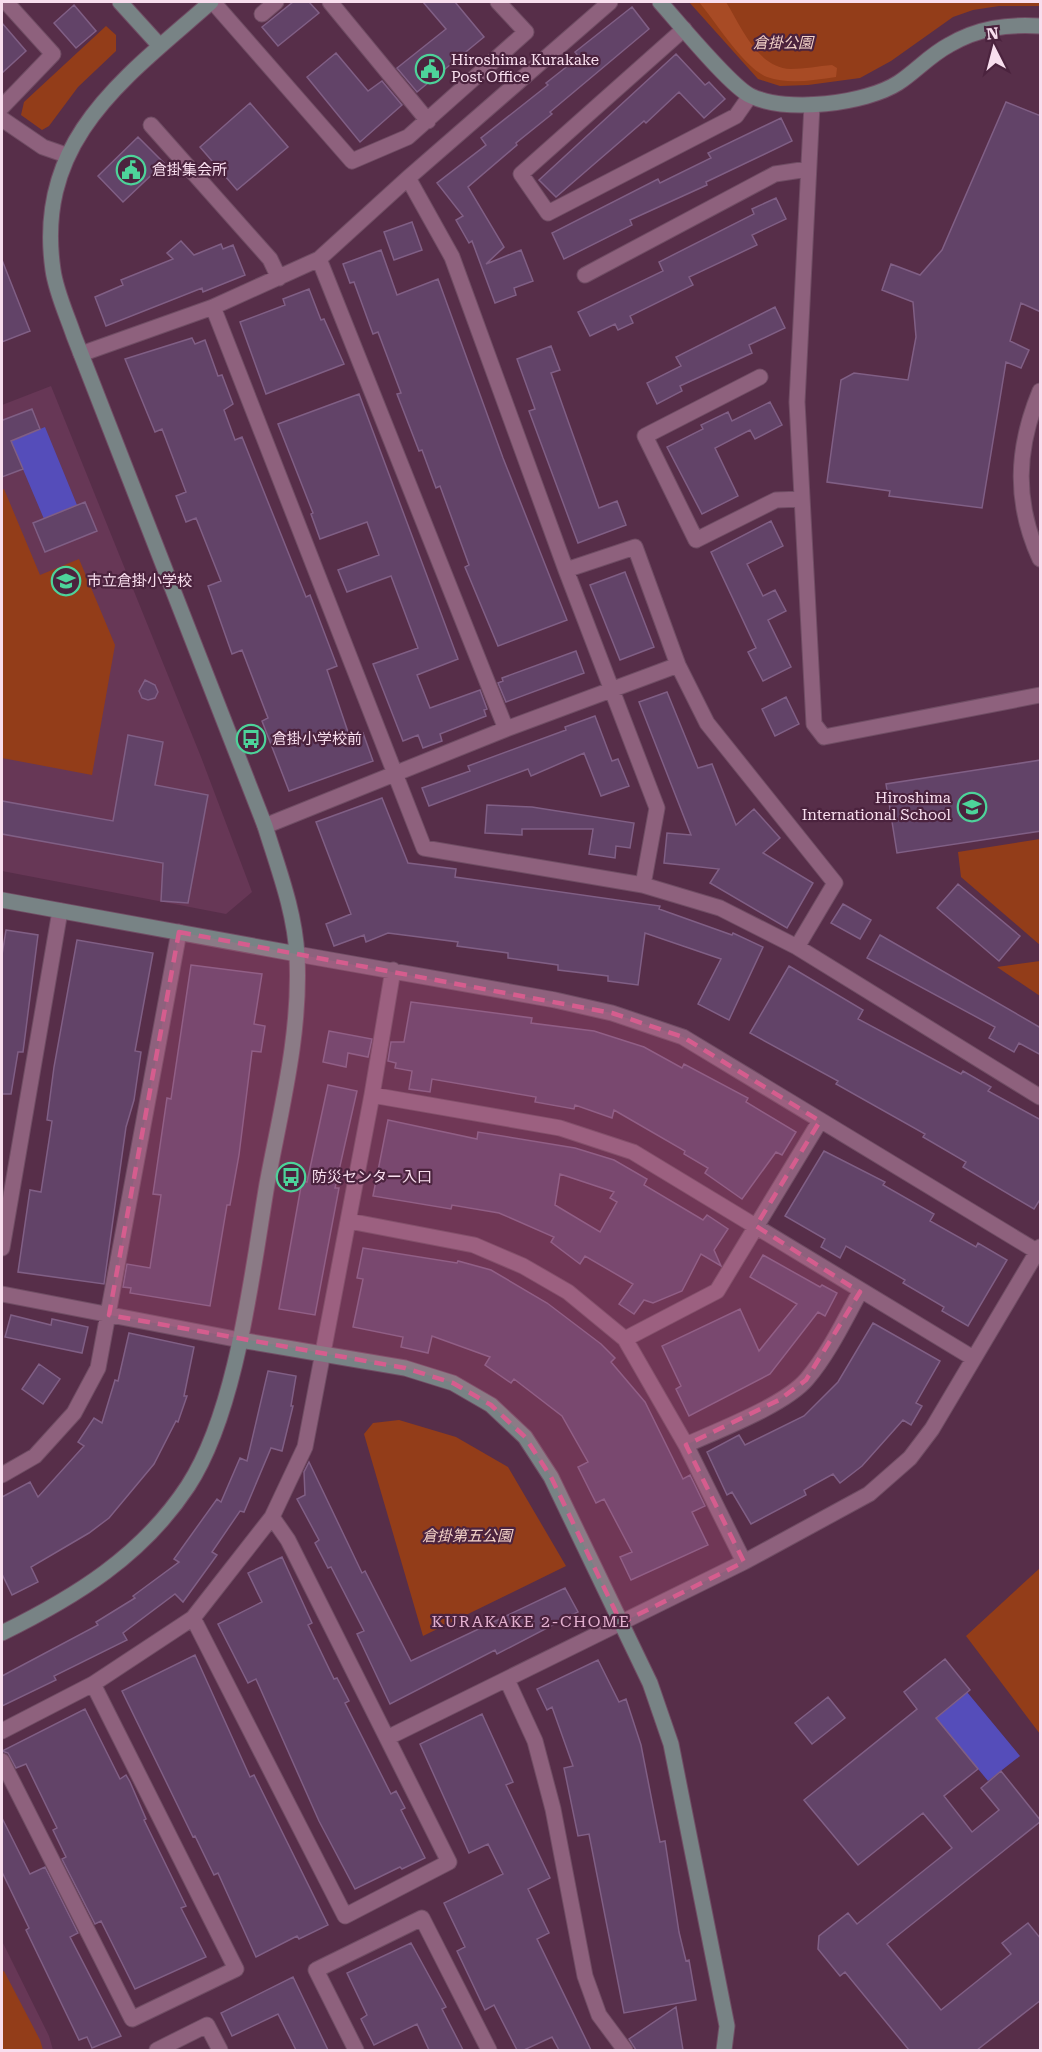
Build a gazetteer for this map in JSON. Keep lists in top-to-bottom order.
{
  "districts": ["KURAKAKE 2-CHOME"],
  "parks": ["倉掛公園", "倉掛第五公園"],
  "places": {
    "public building": ["Hiroshima Kurakake Post Office", "倉掛集会所"],
    "school or university": ["市立倉掛小学校", "Hiroshima International School"],
    "bus stop": ["倉掛小学校前", "防災センター入口"]
  },
  "north": "top"
}
